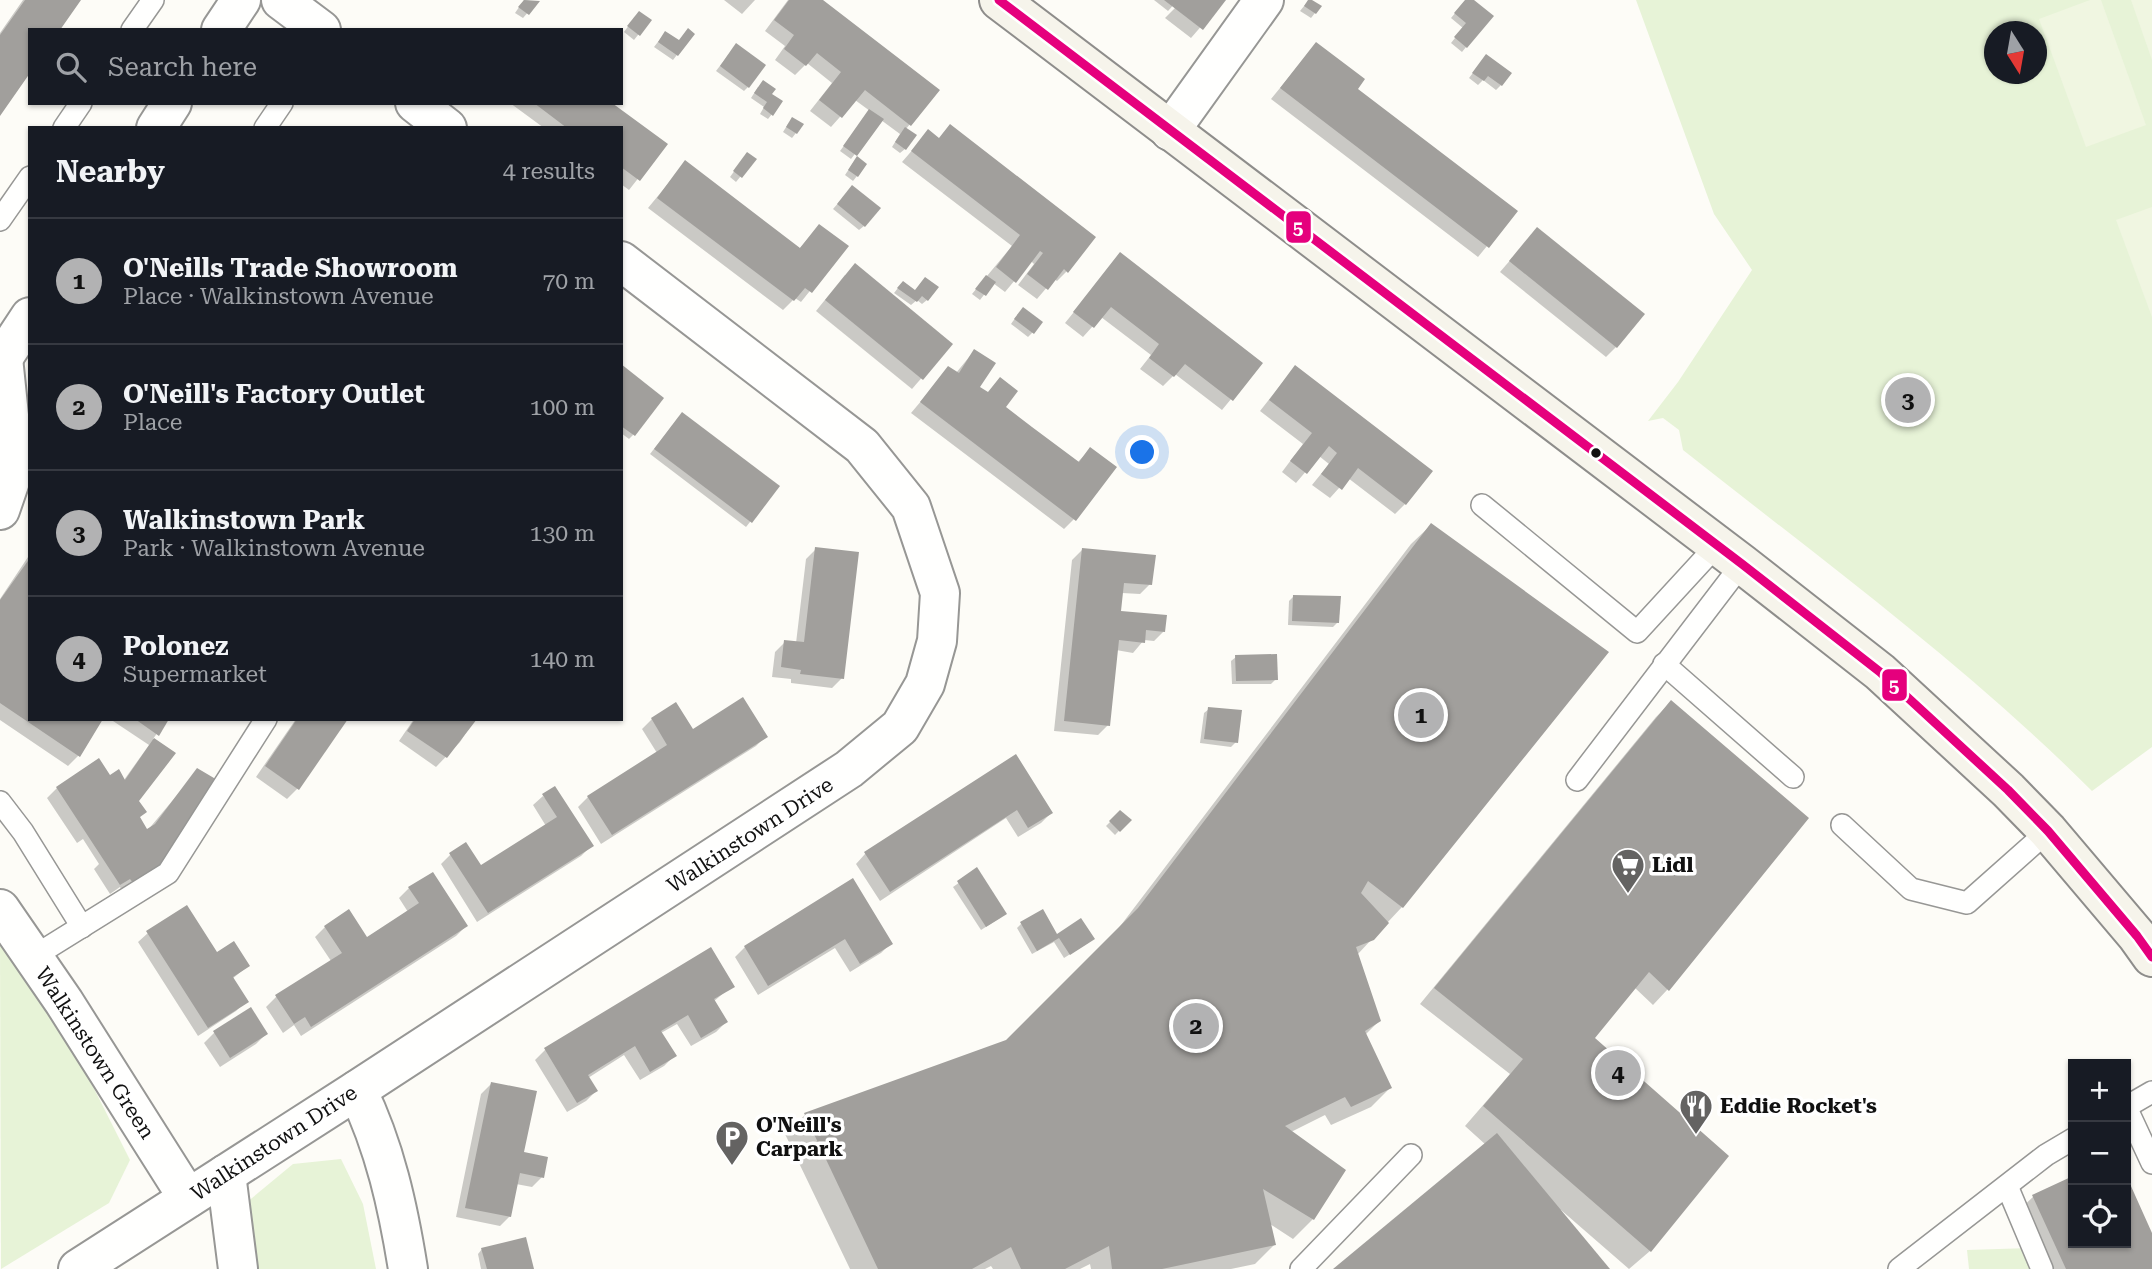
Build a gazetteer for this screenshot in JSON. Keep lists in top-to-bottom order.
{
  "streets": {
    "street": ["Walkinstown Drive", "Walkinstown Green"]
  },
  "crossings": [
    ["Walkinstown Drive", "Walkinstown Green"]
  ],
  "places": {
    "supermarket": ["Lidl"],
    "restaurant": ["Eddie Rocket's"],
    "parking": ["O'Neill's Carpark"]
  },
  "lines": ["transit line 5"],
  "north": "bottom",
  "page": {
    "search": "Search here",
    "heading": ["Nearby", "4 results"],
    "list": [
      {
        "mark": "1",
        "name": "O'Neills Trade Showroom",
        "note": "Place · Walkinstown Avenue",
        "value": "70 m"
      },
      {
        "mark": "2",
        "name": "O'Neill's Factory Outlet",
        "note": "Place",
        "value": "100 m"
      },
      {
        "mark": "3",
        "name": "Walkinstown Park",
        "note": "Park · Walkinstown Avenue",
        "value": "130 m"
      },
      {
        "mark": "4",
        "name": "Polonez",
        "note": "Supermarket",
        "value": "140 m"
      }
    ],
    "pins": [
      "3",
      "1",
      "2",
      "4"
    ],
    "map_buttons": ["+", "−"]
  }
}
